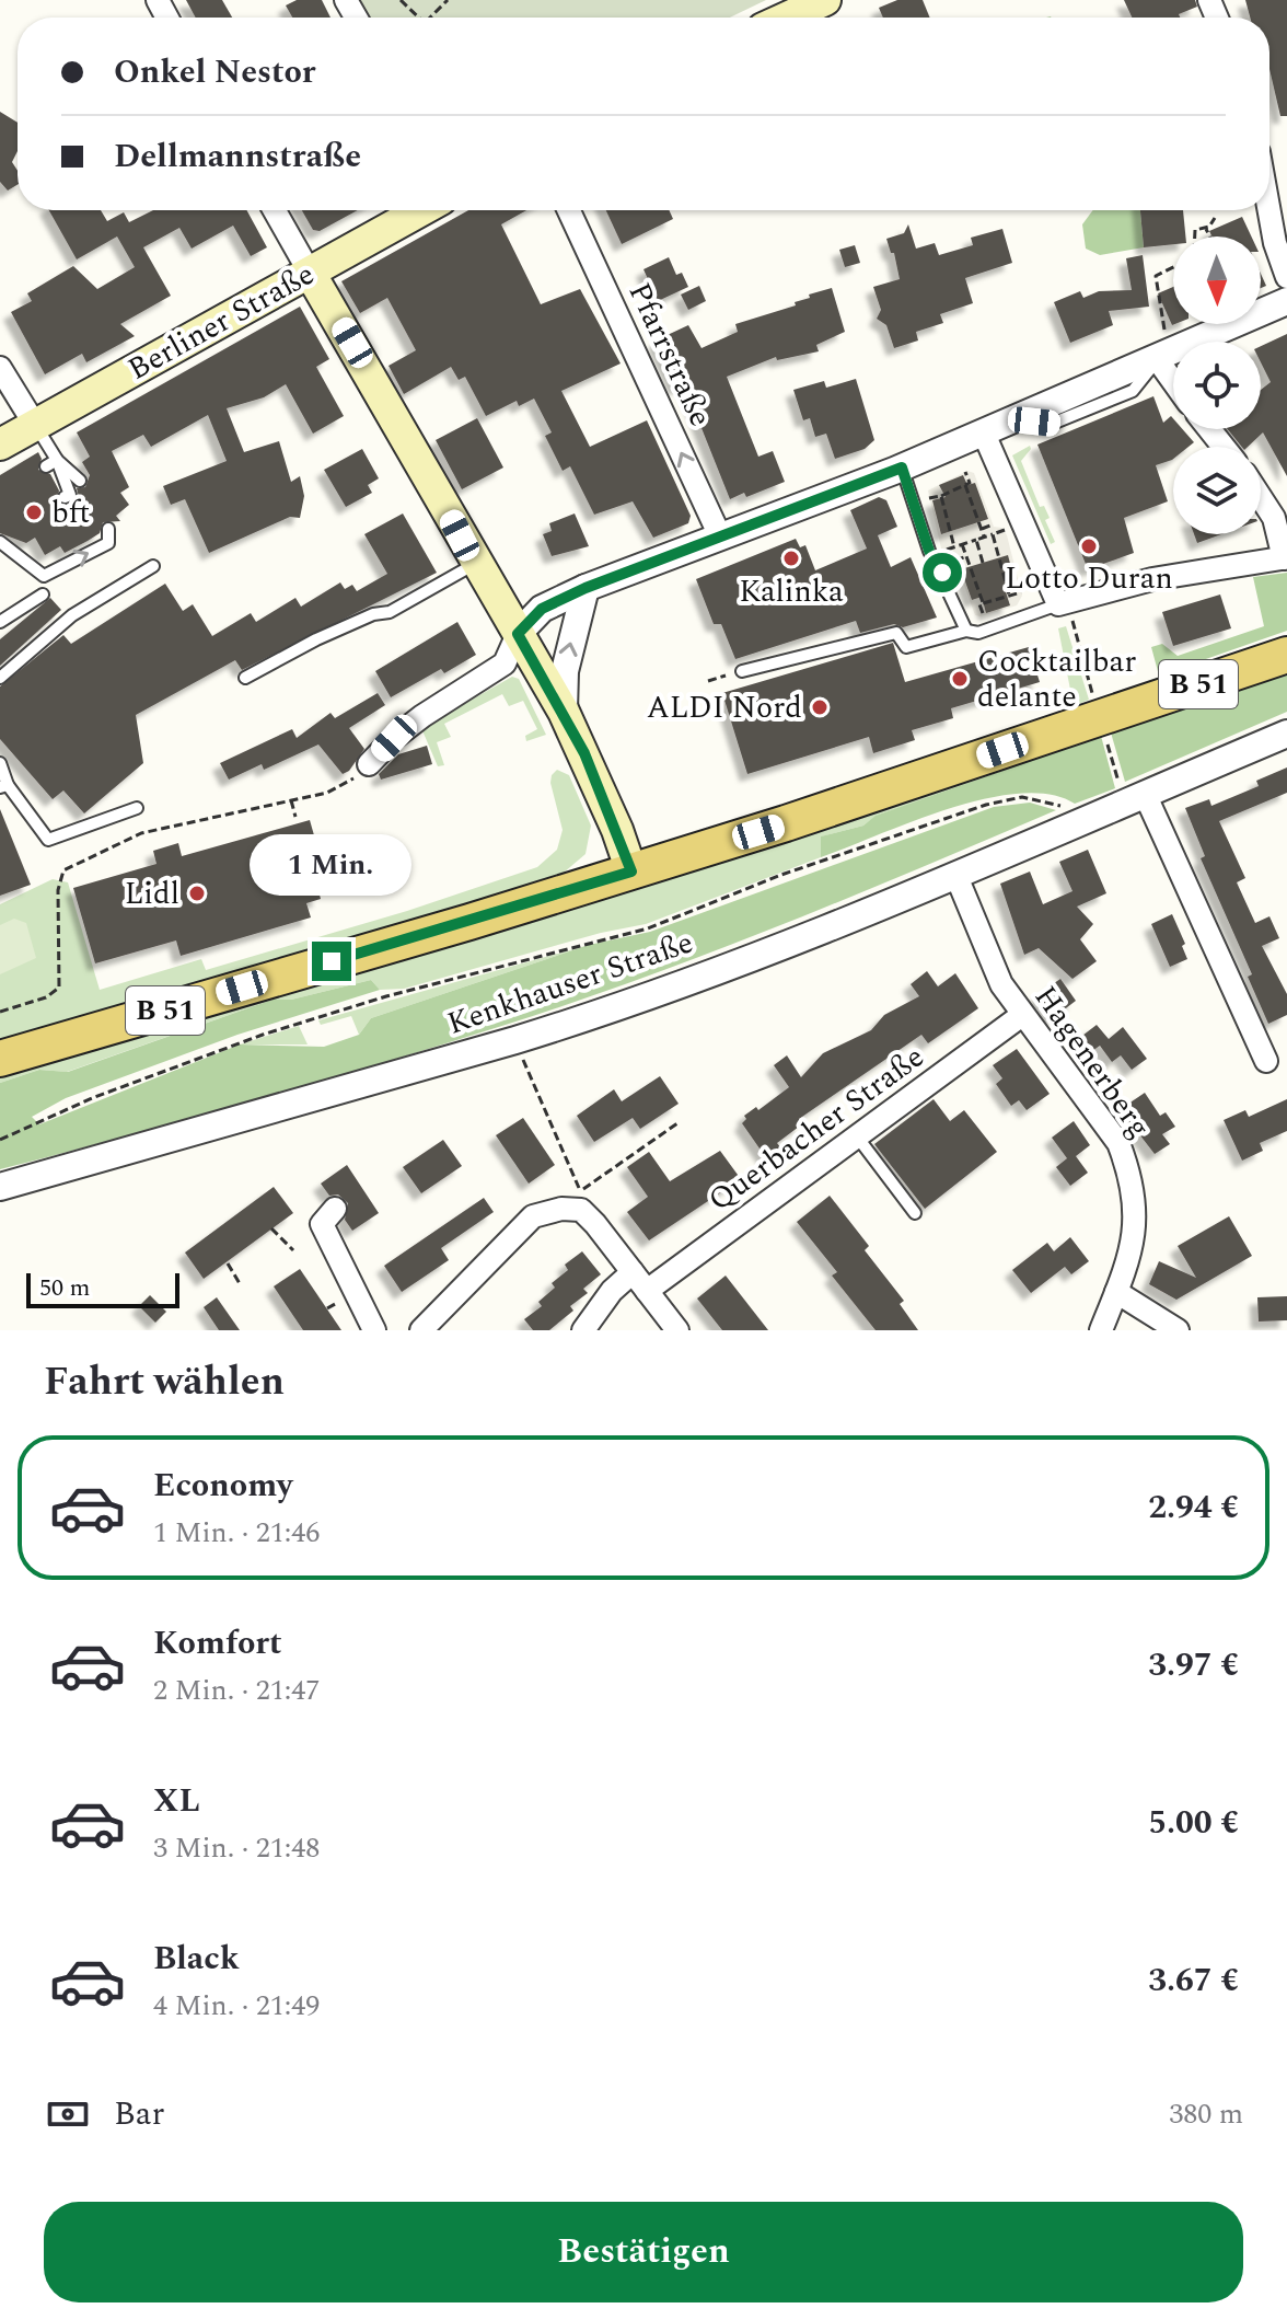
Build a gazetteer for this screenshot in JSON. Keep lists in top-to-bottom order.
{
  "streets": {
    "main road": ["Berliner Straße", "B 51"],
    "street": [
      "Pfarrstraße",
      "Kenkhauser Straße",
      "Hagenerberg",
      "Querbacher Straße"
    ]
  },
  "crossings": [
    ["Kenkhauser Straße", "Hagenerberg"],
    ["Hagenerberg", "Querbacher Straße"]
  ],
  "one_way": ["Pfarrstraße"],
  "places": [
    "bft",
    "Lotto Duran",
    "Kalinka",
    "Cocktailbar delante",
    "ALDI Nord",
    "Lidl"
  ],
  "scale_bar": "50 m",
  "north": "bottom",
  "page": {
    "banner": ["Onkel Nestor", "Dellmannstraße"],
    "bubble": "1 Min.",
    "scale": "50 m",
    "heading": "Fahrt wählen",
    "list": [
      {
        "name": "Economy",
        "note": "1 Min. · 21:46",
        "value": "2.94 €"
      },
      {
        "name": "Komfort",
        "note": "2 Min. · 21:47",
        "value": "3.97 €"
      },
      {
        "name": "XL",
        "note": "3 Min. · 21:48",
        "value": "5.00 €"
      },
      {
        "name": "Black",
        "note": "4 Min. · 21:49",
        "value": "3.67 €"
      }
    ],
    "pay": ["Bar", "380 m"],
    "buttons": "Bestätigen"
  }
}
